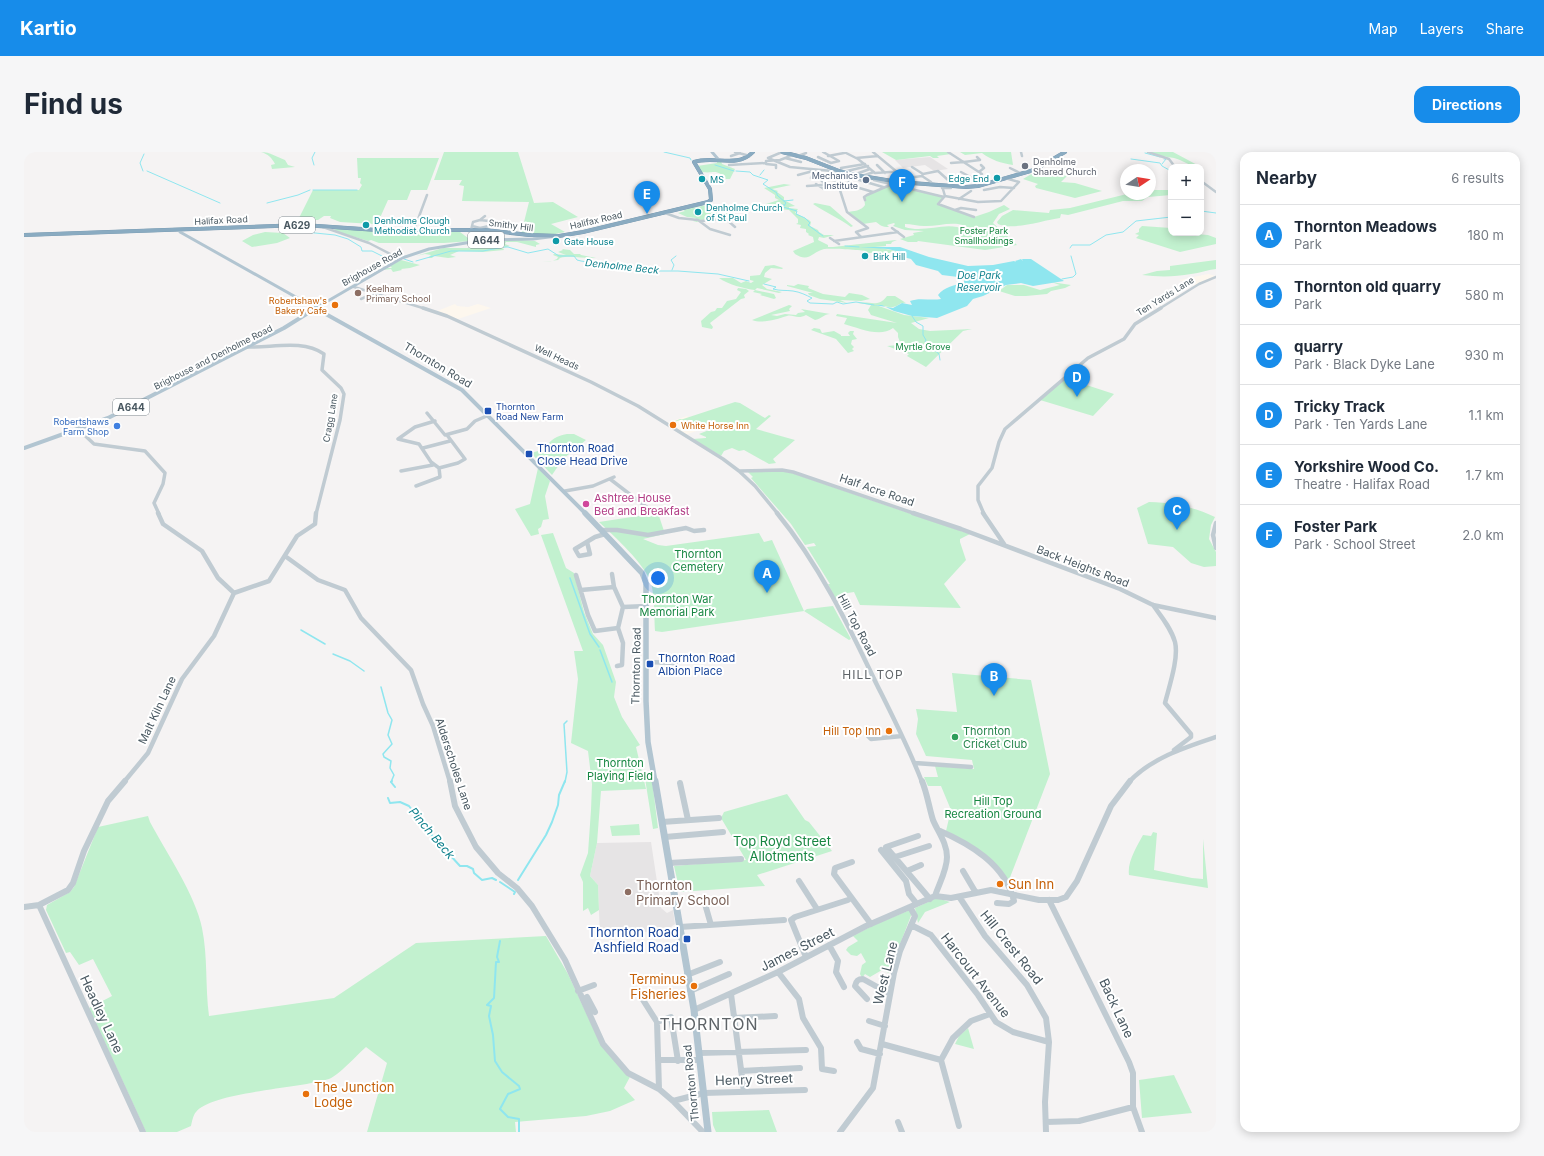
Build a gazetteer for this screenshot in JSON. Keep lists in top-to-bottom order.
{
  "streets": {
    "highway": ["Halifax Road", "A629", "Smithy Hill"],
    "main road": [
      "A644",
      "Brighouse Road",
      "Brighouse and Denholme Road",
      "Thornton Road"
    ],
    "street": [
      "Ten Yards Lane",
      "Well Heads",
      "Cragg Lane",
      "Half Acre Road",
      "Back Heights Road",
      "Hill Top Road",
      "Malt Kiln Lane",
      "Alderscholes Lane",
      "Hill Crest Road",
      "James Street",
      "West Lane",
      "Harcourt Avenue",
      "Back Lane",
      "Headley Lane",
      "Henry Street"
    ]
  },
  "crossings": [
    ["Halifax Road", "A629"],
    ["Halifax Road", "Smithy Hill"],
    ["Halifax Road", "Brighouse Road"],
    ["Halifax Road", "Thornton Road"],
    ["Smithy Hill", "Brighouse Road"],
    ["Brighouse Road", "Brighouse and Denholme Road"],
    ["Brighouse Road", "Well Heads"],
    ["Brighouse Road", "Thornton Road"],
    ["Ten Yards Lane", "Half Acre Road"],
    ["Ten Yards Lane", "Back Heights Road"],
    ["Brighouse and Denholme Road", "Thornton Road"],
    ["Brighouse and Denholme Road", "Cragg Lane"],
    ["Well Heads", "Half Acre Road"],
    ["Well Heads", "Hill Top Road"],
    ["Thornton Road", "James Street"],
    ["Thornton Road", "Henry Street"],
    ["Cragg Lane", "Alderscholes Lane"],
    ["Half Acre Road", "Back Heights Road"],
    ["Half Acre Road", "Hill Top Road"],
    ["Malt Kiln Lane", "Headley Lane"],
    ["Alderscholes Lane", "Henry Street"],
    ["Hill Crest Road", "Harcourt Avenue"],
    ["James Street", "West Lane"],
    ["West Lane", "Harcourt Avenue"]
  ],
  "districts": ["HILL TOP", "THORNTON"],
  "water": ["Denholme Beck", "Doe Park Reservoir", "Pinch Beck"],
  "parks": [
    "Foster Park Smallholdings",
    "Myrtle Grove",
    "Thornton Cemetery",
    "Thornton War Memorial Park",
    "Thornton Playing Field",
    "Hill Top Recreation Ground",
    "Top Royd Street Allotments"
  ],
  "places": {
    "other": [
      "Denholme Shared Church",
      "Edge End",
      "MS",
      "Mechanics Institute",
      "Denholme Church of St Paul",
      "Denholme Clough Methodist Church",
      "Gate House",
      "Birk Hill",
      "Keelham Primary School",
      "Robertshaw's Bakery Cafe",
      "White Horse Inn",
      "Robertshaws Farm Shop",
      "Ashtree House Bed and Breakfast",
      "Hill Top Inn",
      "Thornton Cricket Club",
      "Sun Inn",
      "Thornton Primary School",
      "Terminus Fisheries",
      "The Junction Lodge"
    ],
    "transit": [
      "Thornton Road New Farm",
      "Thornton Road Close Head Drive",
      "Thornton Road Albion Place",
      "Thornton Road Ashfield Road"
    ]
  },
  "north": "right",
  "page": {
    "header": "Kartio",
    "nav": ["Map", "Layers", "Share"],
    "buttons": "Directions",
    "title": "Find us",
    "heading": ["Nearby", "6 results"],
    "map_buttons": ["+", "−"],
    "pins": [
      "F",
      "E",
      "D",
      "C",
      "A",
      "B"
    ],
    "list": [
      {
        "mark": "A",
        "name": "Thornton Meadows",
        "note": "Park",
        "value": "180 m"
      },
      {
        "mark": "B",
        "name": "Thornton old quarry",
        "note": "Park",
        "value": "580 m"
      },
      {
        "mark": "C",
        "name": "quarry",
        "note": "Park · Black Dyke Lane",
        "value": "930 m"
      },
      {
        "mark": "D",
        "name": "Tricky Track",
        "note": "Park · Ten Yards Lane",
        "value": "1.1 km"
      },
      {
        "mark": "E",
        "name": "Yorkshire Wood Co.",
        "note": "Theatre · Halifax Road",
        "value": "1.7 km"
      },
      {
        "mark": "F",
        "name": "Foster Park",
        "note": "Park · School Street",
        "value": "2.0 km"
      }
    ]
  }
}
